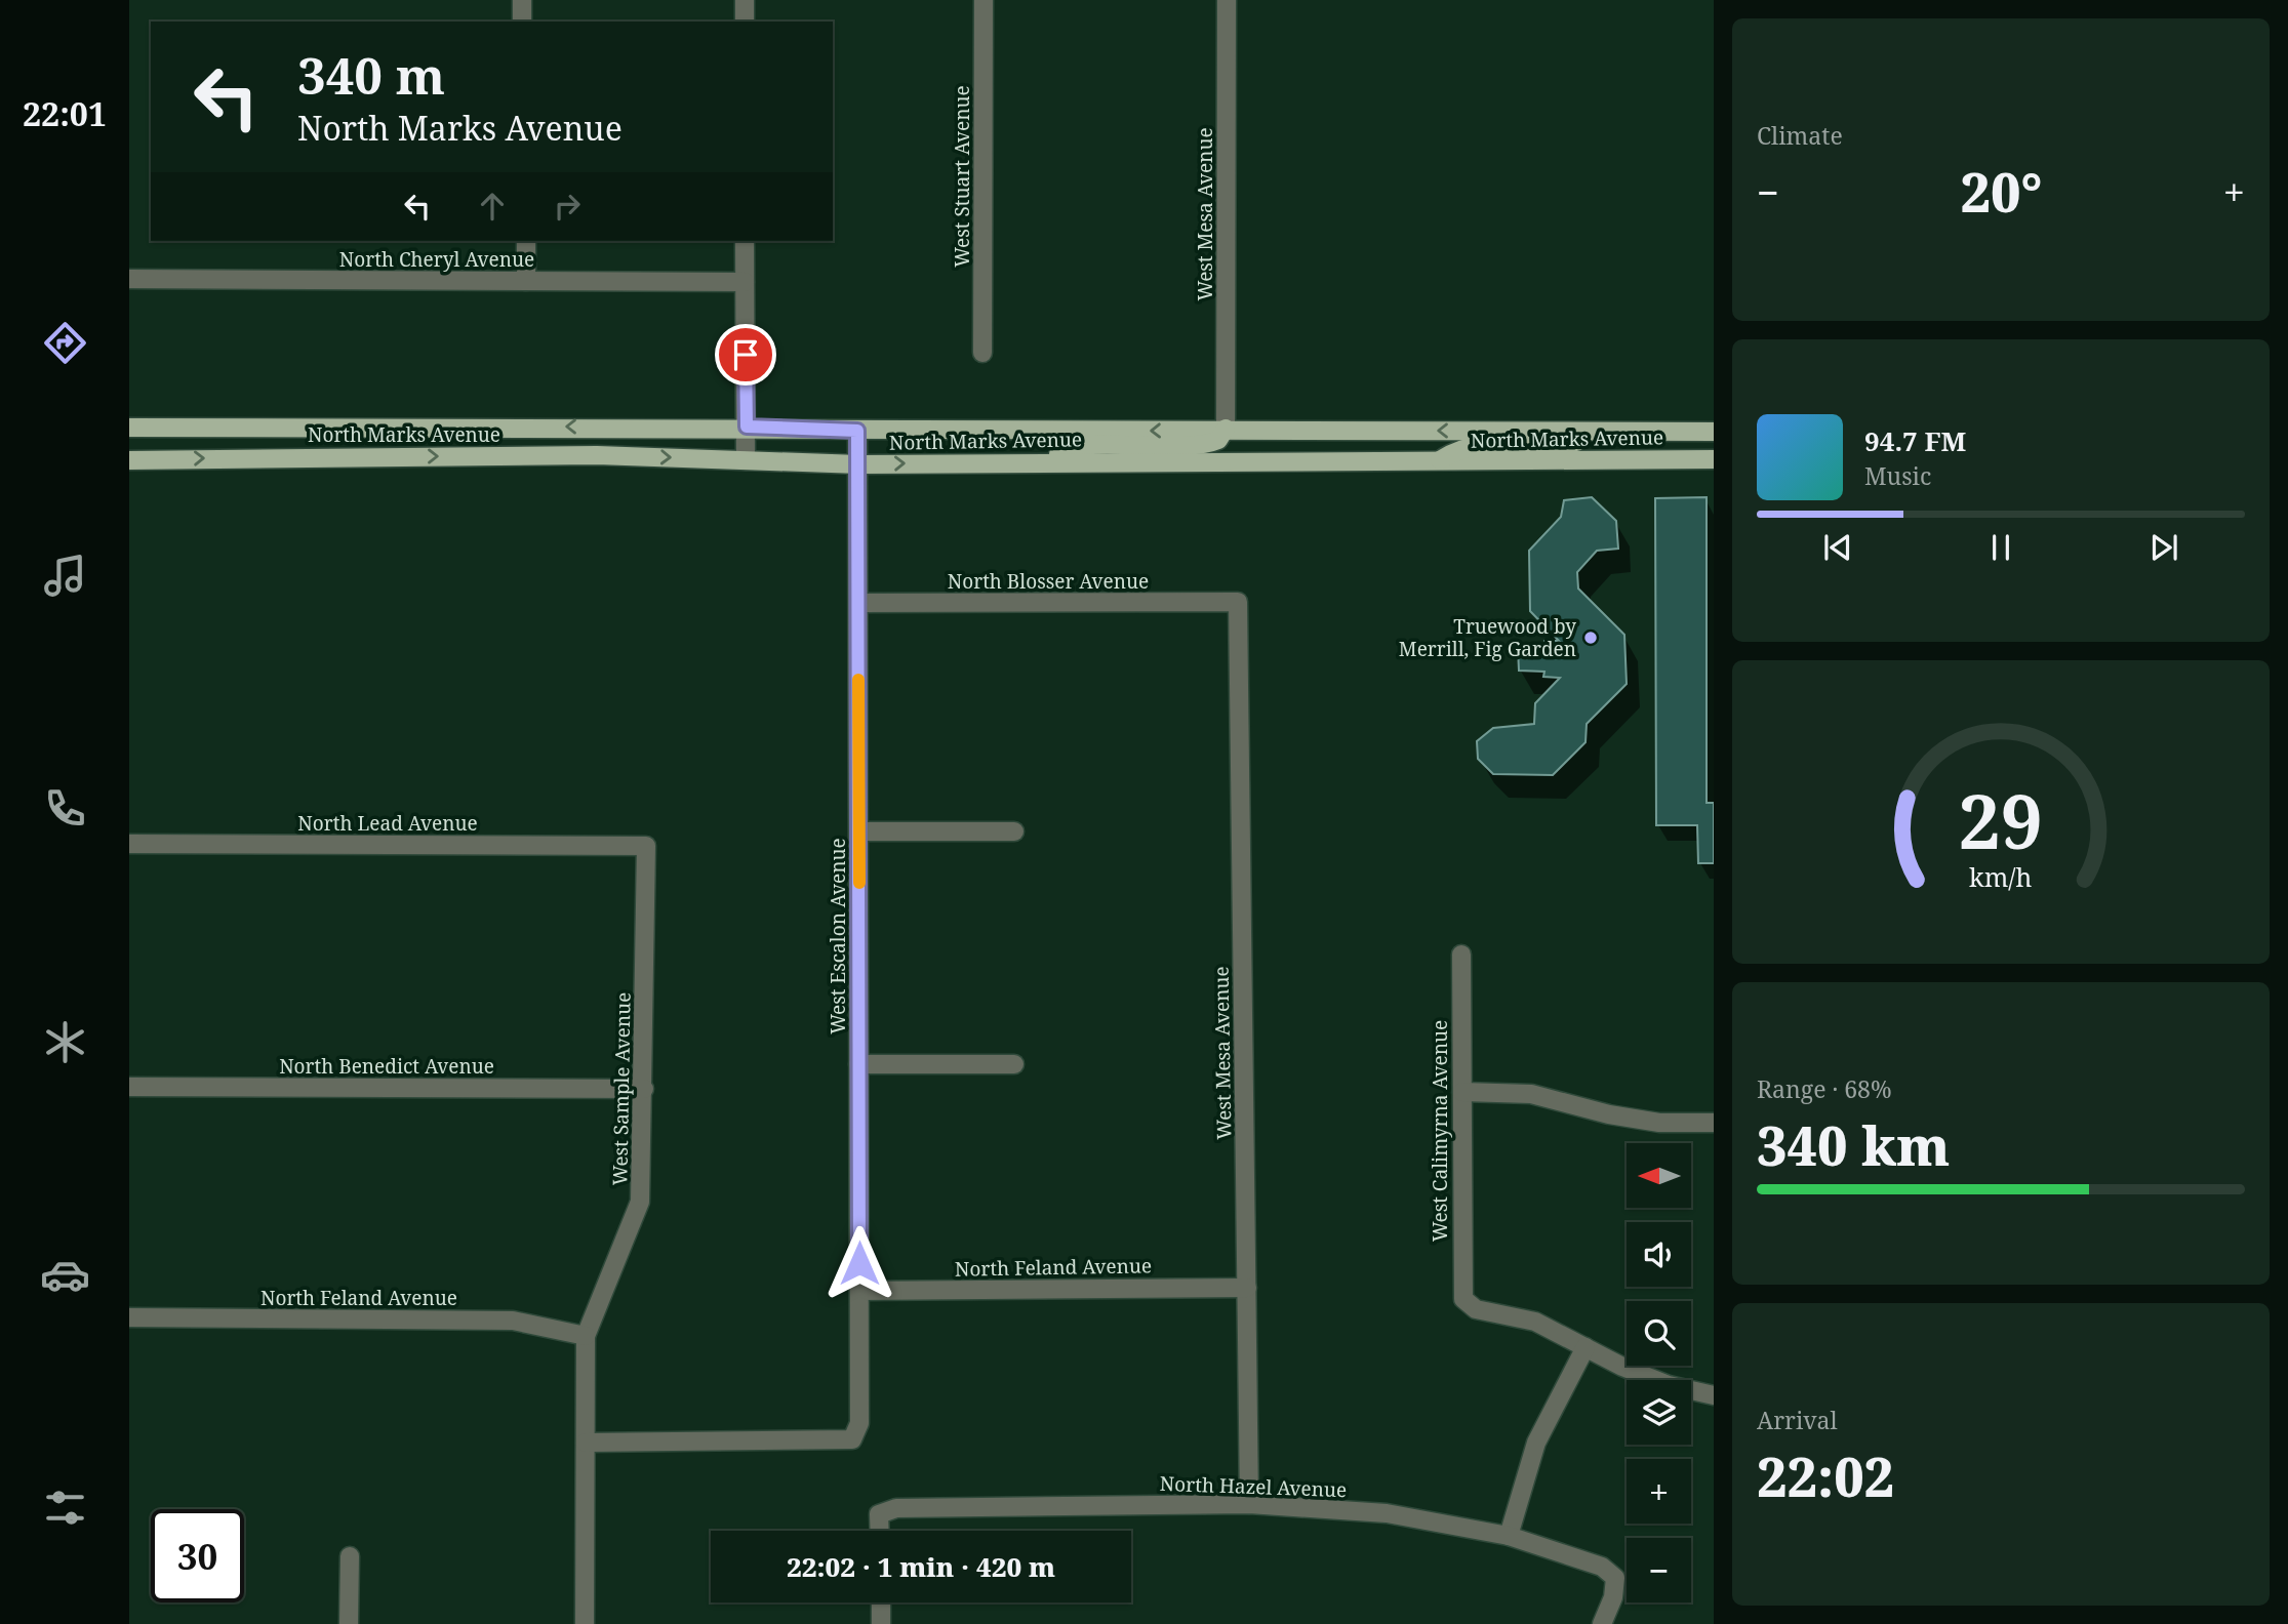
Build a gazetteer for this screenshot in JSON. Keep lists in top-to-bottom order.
{
  "streets": {
    "main road": ["North Marks Avenue"],
    "street": [
      "West Stuart Avenue",
      "West Mesa Avenue",
      "North Cheryl Avenue",
      "North Blosser Avenue",
      "North Lead Avenue",
      "West Escalon Avenue",
      "North Benedict Avenue",
      "West Sample Avenue",
      "West Calimyrna Avenue",
      "North Feland Avenue",
      "North Hazel Avenue"
    ]
  },
  "crossings": [
    ["West Mesa Avenue", "North Marks Avenue"],
    ["West Mesa Avenue", "North Blosser Avenue"],
    ["West Mesa Avenue", "North Feland Avenue"],
    ["West Mesa Avenue", "North Hazel Avenue"],
    ["North Marks Avenue", "West Escalon Avenue"],
    ["North Blosser Avenue", "West Escalon Avenue"],
    ["North Lead Avenue", "West Sample Avenue"],
    ["West Escalon Avenue", "West Sample Avenue"],
    ["West Escalon Avenue", "North Feland Avenue"],
    ["North Benedict Avenue", "West Sample Avenue"],
    ["West Sample Avenue", "North Feland Avenue"]
  ],
  "places": ["Truewood by Merrill, Fig Garden"],
  "north": "left",
  "page": {
    "tabs": "22:01",
    "tile": [
      "Climate",
      ["Range · 68%", "340 km"],
      ["Arrival", "22:02"]
    ],
    "turn": ["340 m", "North Marks Avenue"],
    "heat": ["−", "20°", "+"],
    "song": ["94.7 FM", "Music"],
    "map_buttons": ["+", "−"],
    "limit": "30",
    "trip": "22:02 · 1 min · 420 m",
    "gauge": ["29", "km/h"]
  }
}
